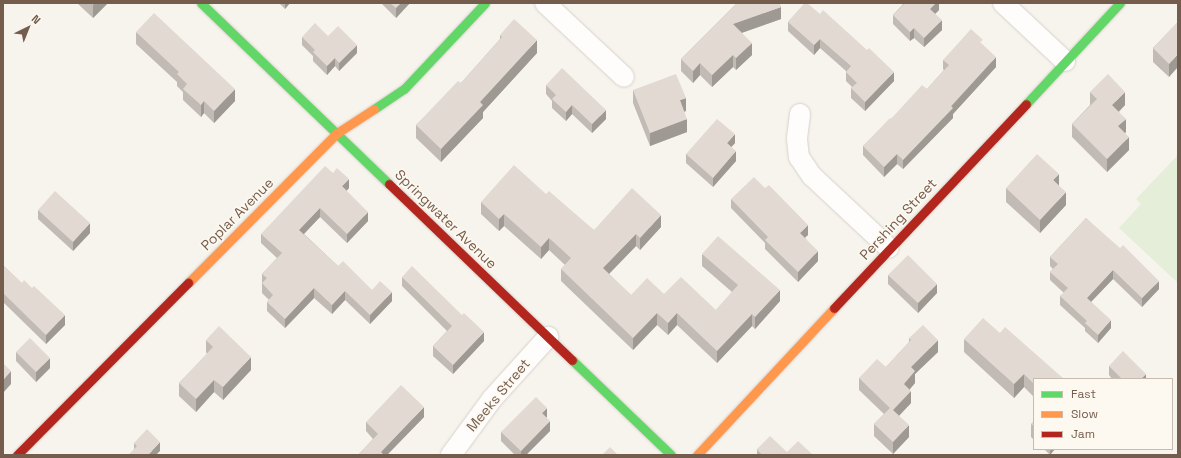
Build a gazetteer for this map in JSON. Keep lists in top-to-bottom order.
{
  "streets": {
    "street": [
      "Poplar Avenue",
      "Springwater Avenue",
      "Pershing Street",
      "Meeks Street"
    ]
  },
  "crossings": [
    ["Poplar Avenue", "Springwater Avenue"],
    ["Springwater Avenue", "Meeks Street"]
  ],
  "legend": ["Fast", "Slow", "Jam"],
  "north": "top right"
}
